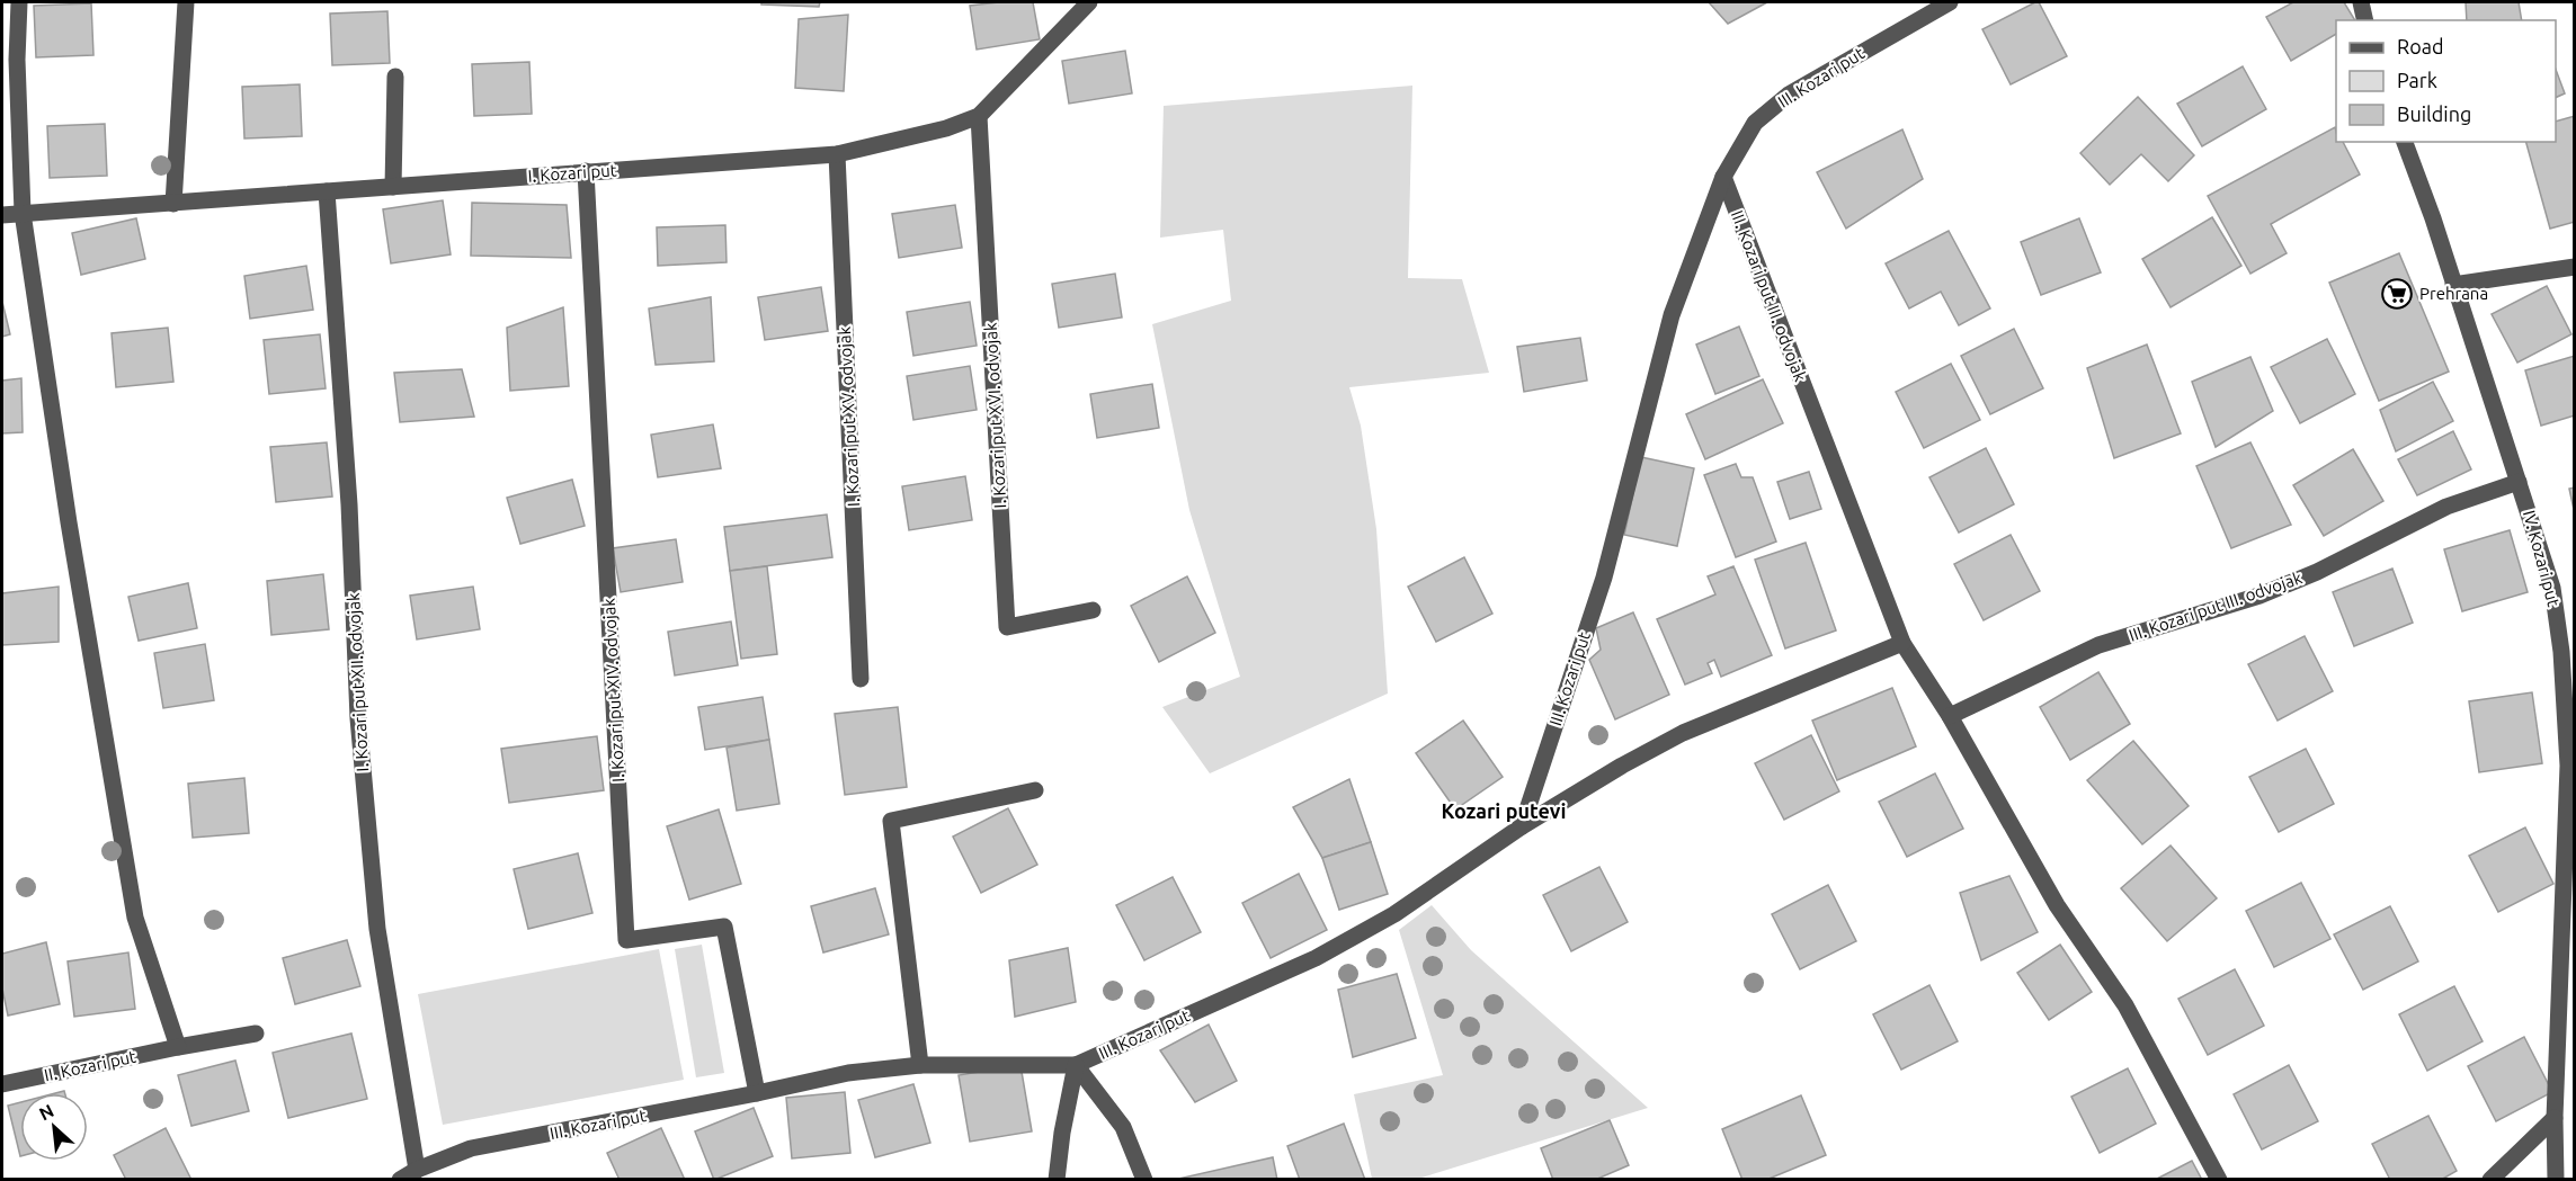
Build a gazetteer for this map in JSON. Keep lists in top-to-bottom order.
{
  "streets": {
    "street": [
      "III. Kozari put",
      "I. Kozari put",
      "III. Kozari put III. odvojak",
      "I. Kozari put XVI. odvojak",
      "I. Kozari put XV. odvojak",
      "IV. Kozari put",
      "I. Kozari put XII. odvojak",
      "I. Kozari put XIV. odvojak",
      "II. Kozari put"
    ]
  },
  "crossings": [
    ["III. Kozari put", "III. Kozari put III. odvojak"],
    ["III. Kozari put", "I. Kozari put XII. odvojak"],
    ["III. Kozari put", "I. Kozari put XIV. odvojak"],
    ["I. Kozari put", "I. Kozari put XVI. odvojak"],
    ["I. Kozari put", "I. Kozari put XV. odvojak"],
    ["I. Kozari put", "I. Kozari put XII. odvojak"],
    ["I. Kozari put", "I. Kozari put XIV. odvojak"],
    ["III. Kozari put III. odvojak", "IV. Kozari put"]
  ],
  "districts": ["Kozari putevi"],
  "places": {
    "supermarket": ["Prehrana"]
  },
  "legend": ["Road", "Park", "Building"],
  "north": "top left"
}
